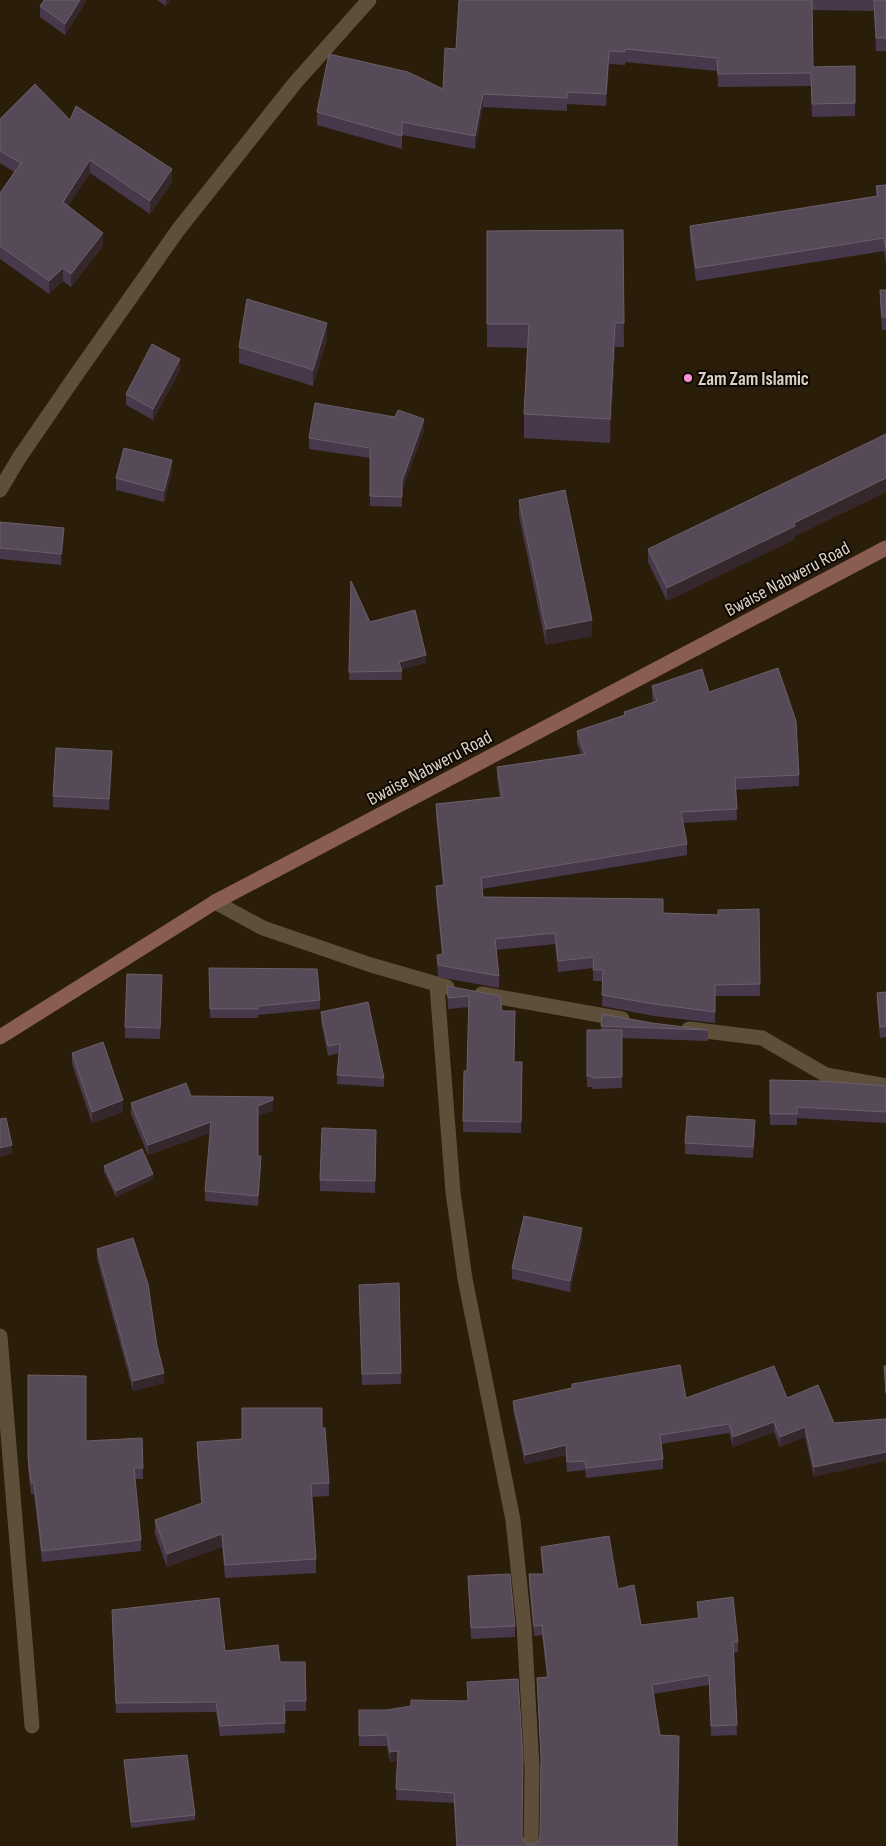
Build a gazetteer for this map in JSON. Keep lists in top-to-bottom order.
{
  "streets": {
    "main road": ["Bwaise Nabweru Road"]
  },
  "places": ["Zam Zam Islamic"]
}
